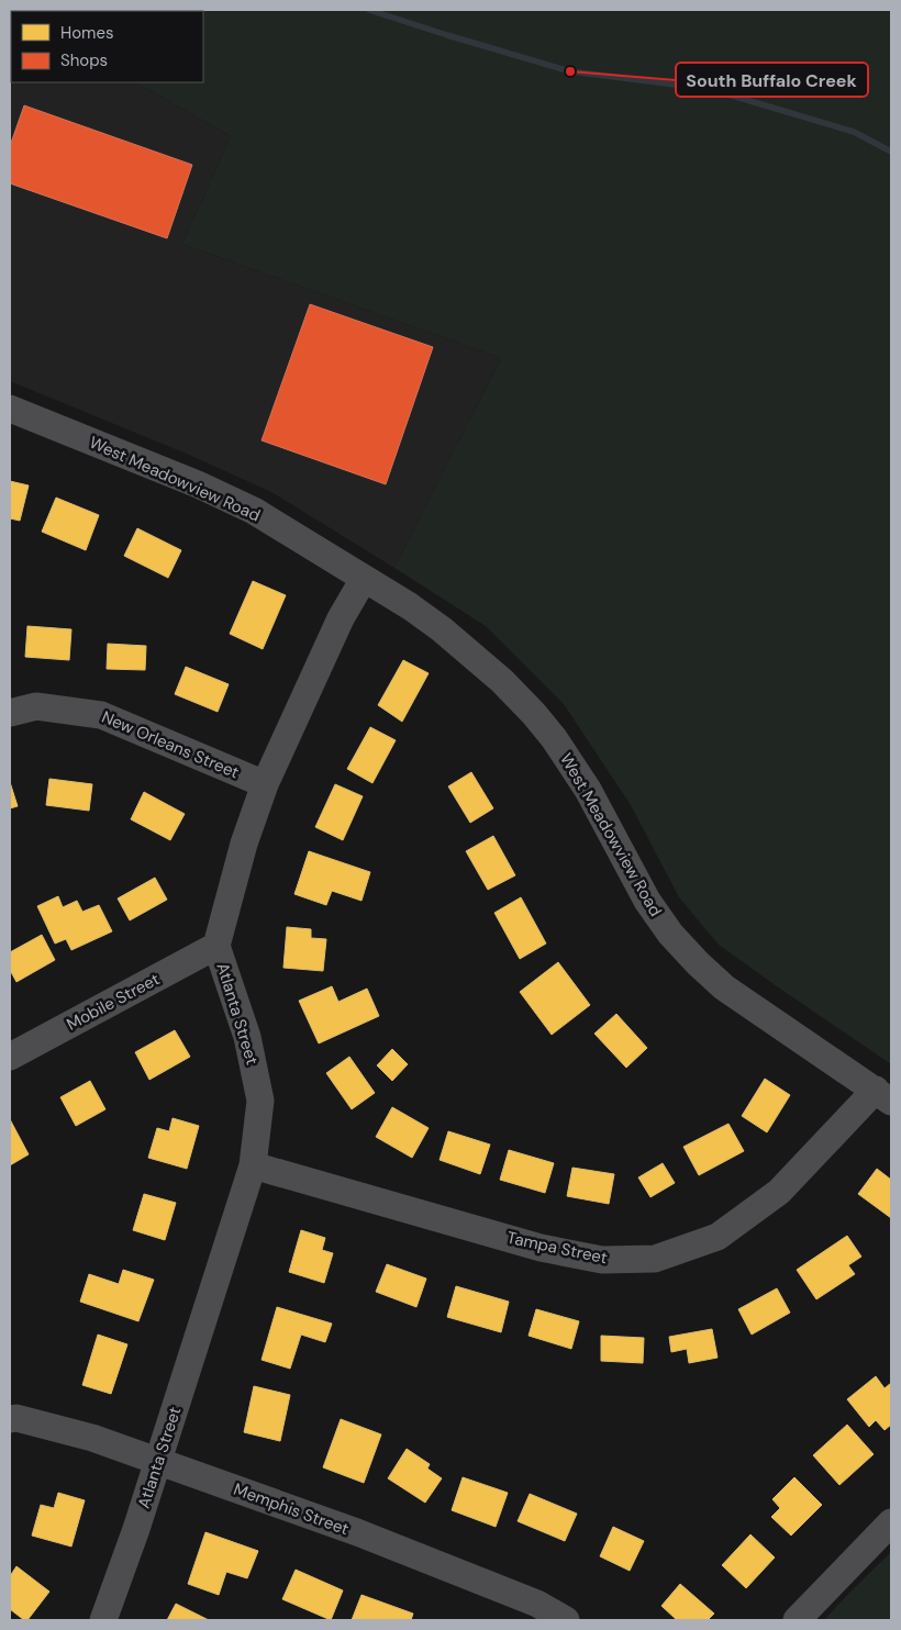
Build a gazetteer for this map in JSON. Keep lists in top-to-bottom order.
{
  "streets": {
    "street": [
      "West Meadowview Road",
      "New Orleans Street",
      "Mobile Street",
      "Atlanta Street",
      "Tampa Street",
      "Memphis Street"
    ]
  },
  "crossings": [
    ["West Meadowview Road", "Atlanta Street"],
    ["West Meadowview Road", "Tampa Street"],
    ["New Orleans Street", "Atlanta Street"],
    ["Mobile Street", "Atlanta Street"],
    ["Atlanta Street", "Tampa Street"],
    ["Atlanta Street", "Memphis Street"]
  ],
  "places": ["South Buffalo Creek"],
  "legend": ["Homes", "Shops"]
}
